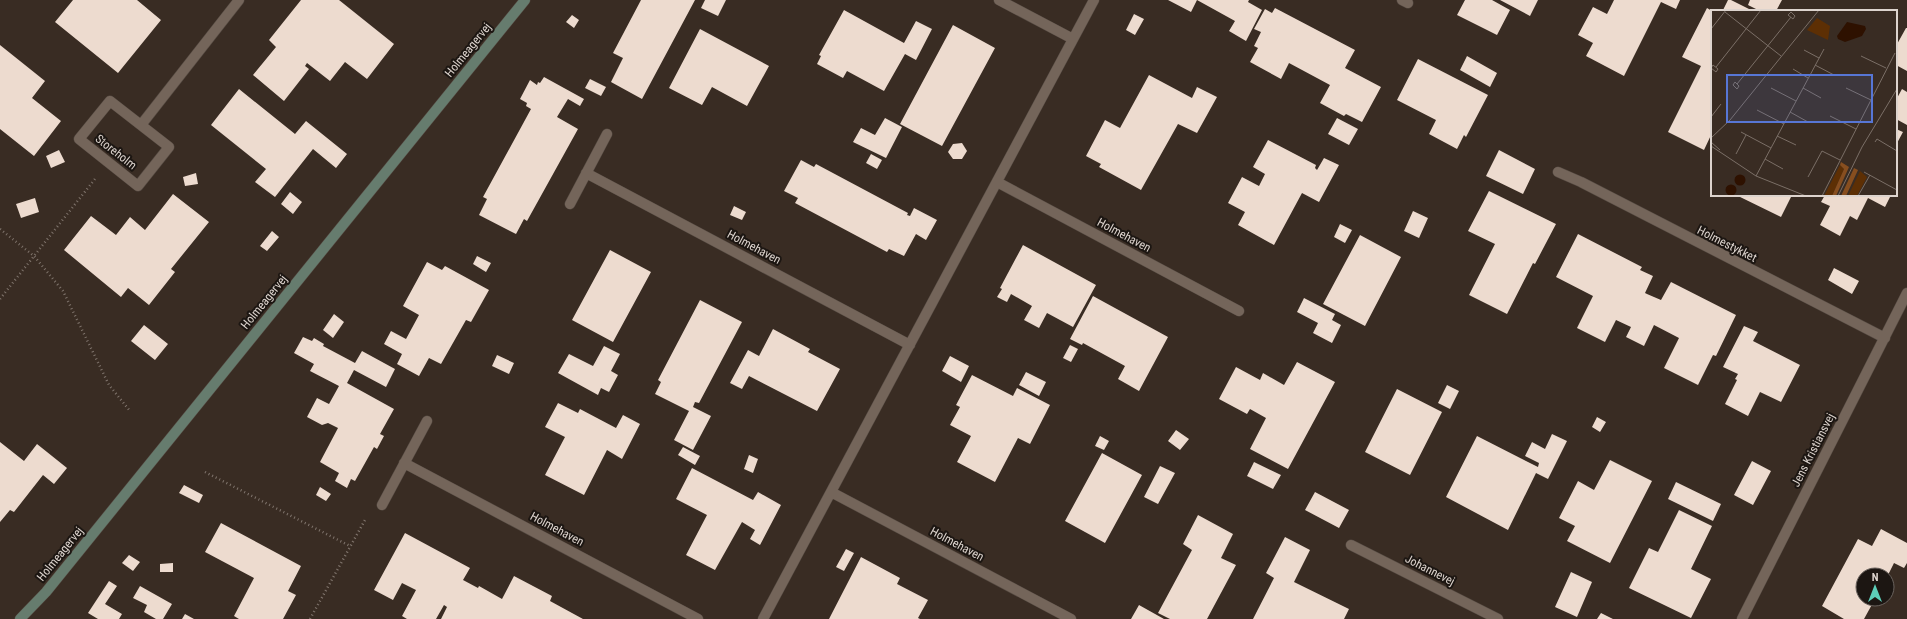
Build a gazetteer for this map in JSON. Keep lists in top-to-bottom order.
{
  "streets": {
    "street": [
      "Holmeagervej",
      "Storeholm",
      "Holmehaven",
      "Holmestykket",
      "Jens Kristiansvej",
      "Johannevej"
    ]
  },
  "crossings": [
    ["Holmestykket", "Jens Kristiansvej"]
  ],
  "north": "top"
}
